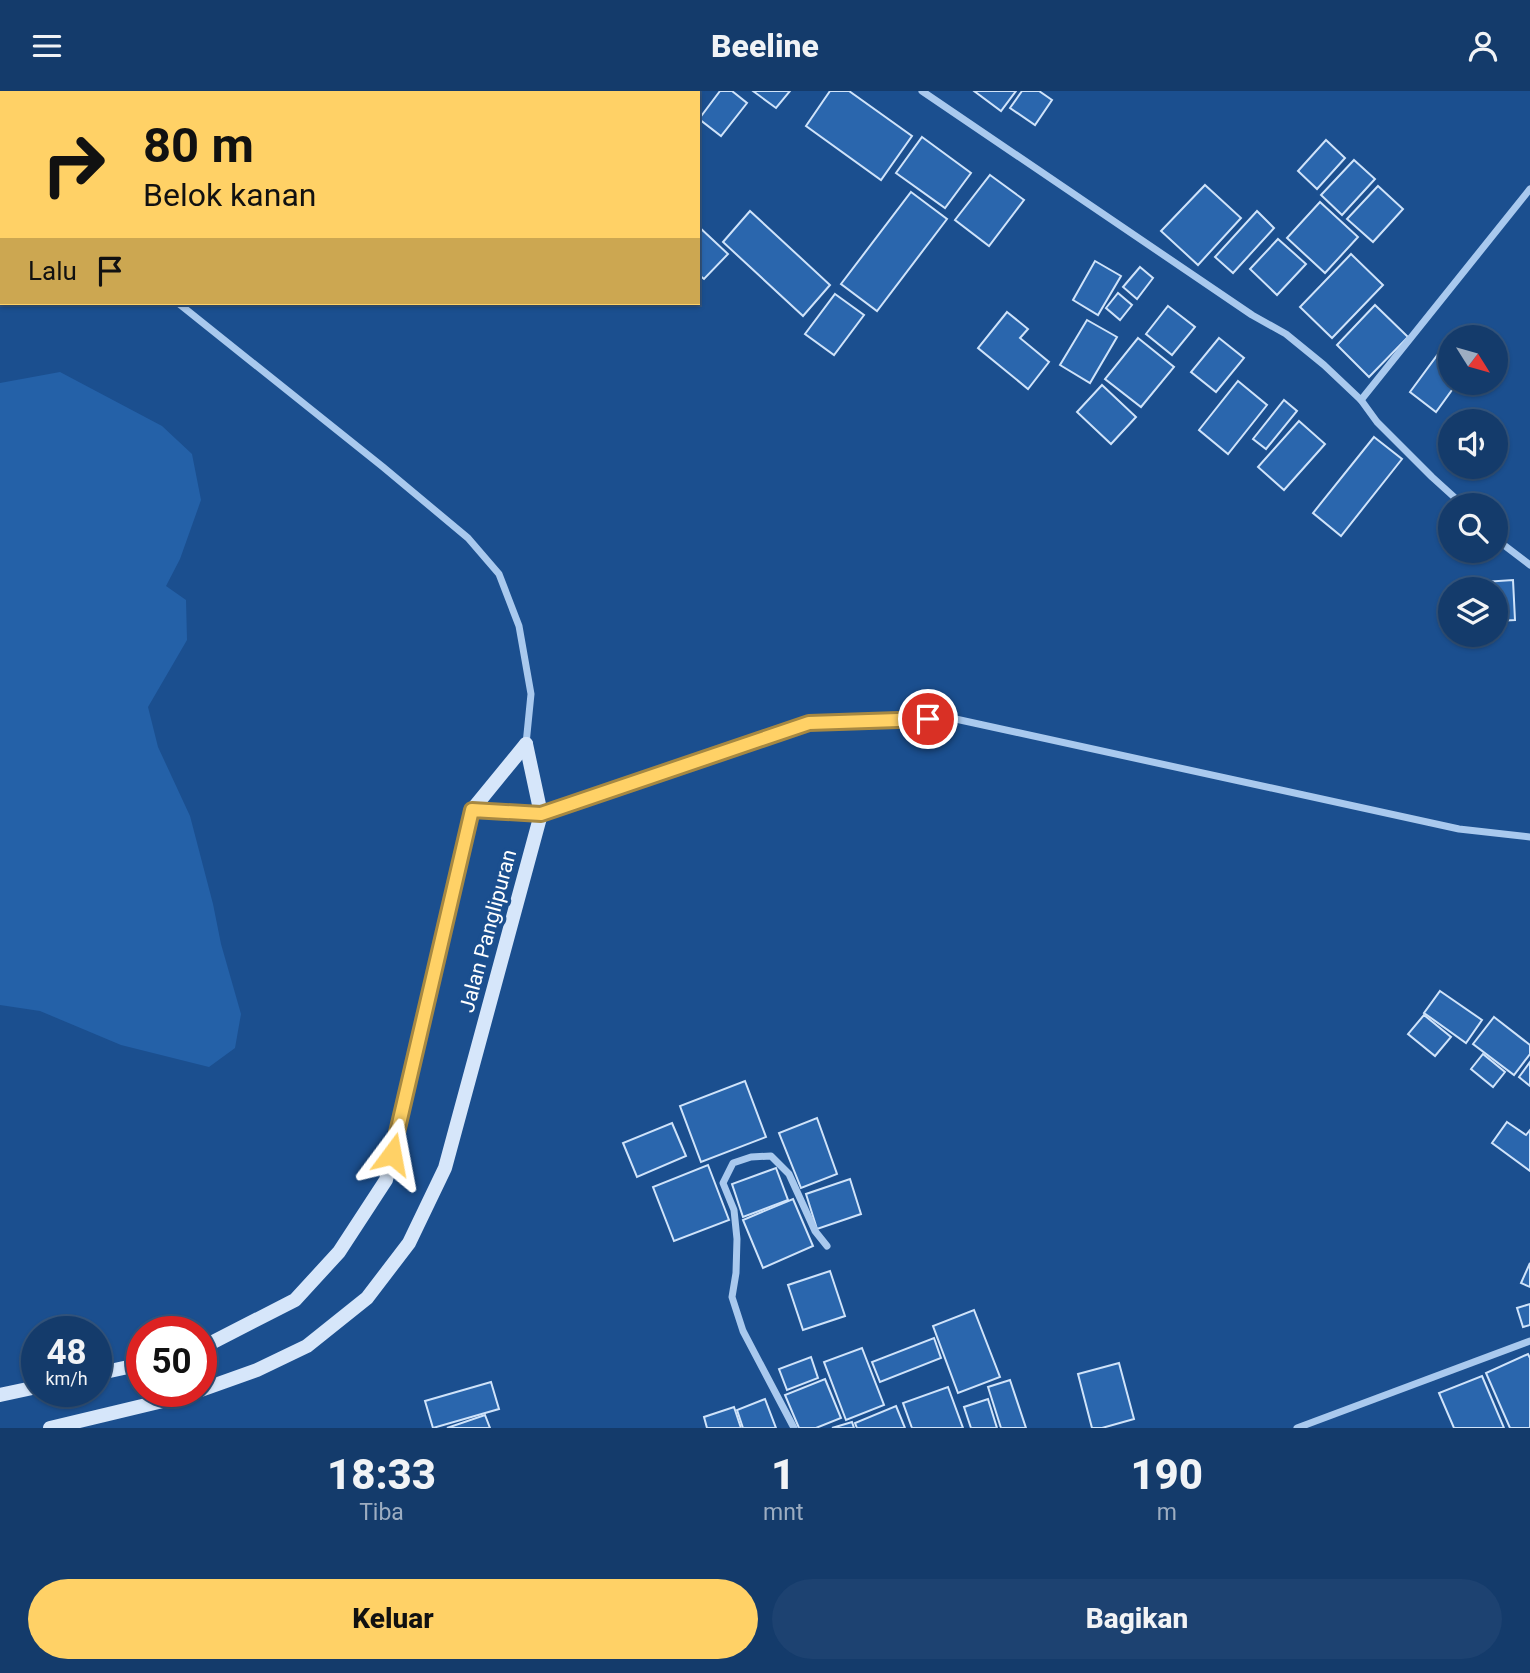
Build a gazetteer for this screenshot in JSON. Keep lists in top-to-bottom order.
{
  "streets": {
    "main road": ["Jalan Panglipuran"]
  },
  "north": "bottom right",
  "page": {
    "header": "Beeline",
    "turn": ["80 m", "Belok kanan"],
    "then": "Lalu",
    "speed": "48 km/h",
    "limit": "50",
    "eta": [
      "18:33",
      "Tiba",
      "1",
      "mnt",
      "190",
      "m"
    ],
    "buttons": ["Keluar", "Bagikan"]
  }
}
